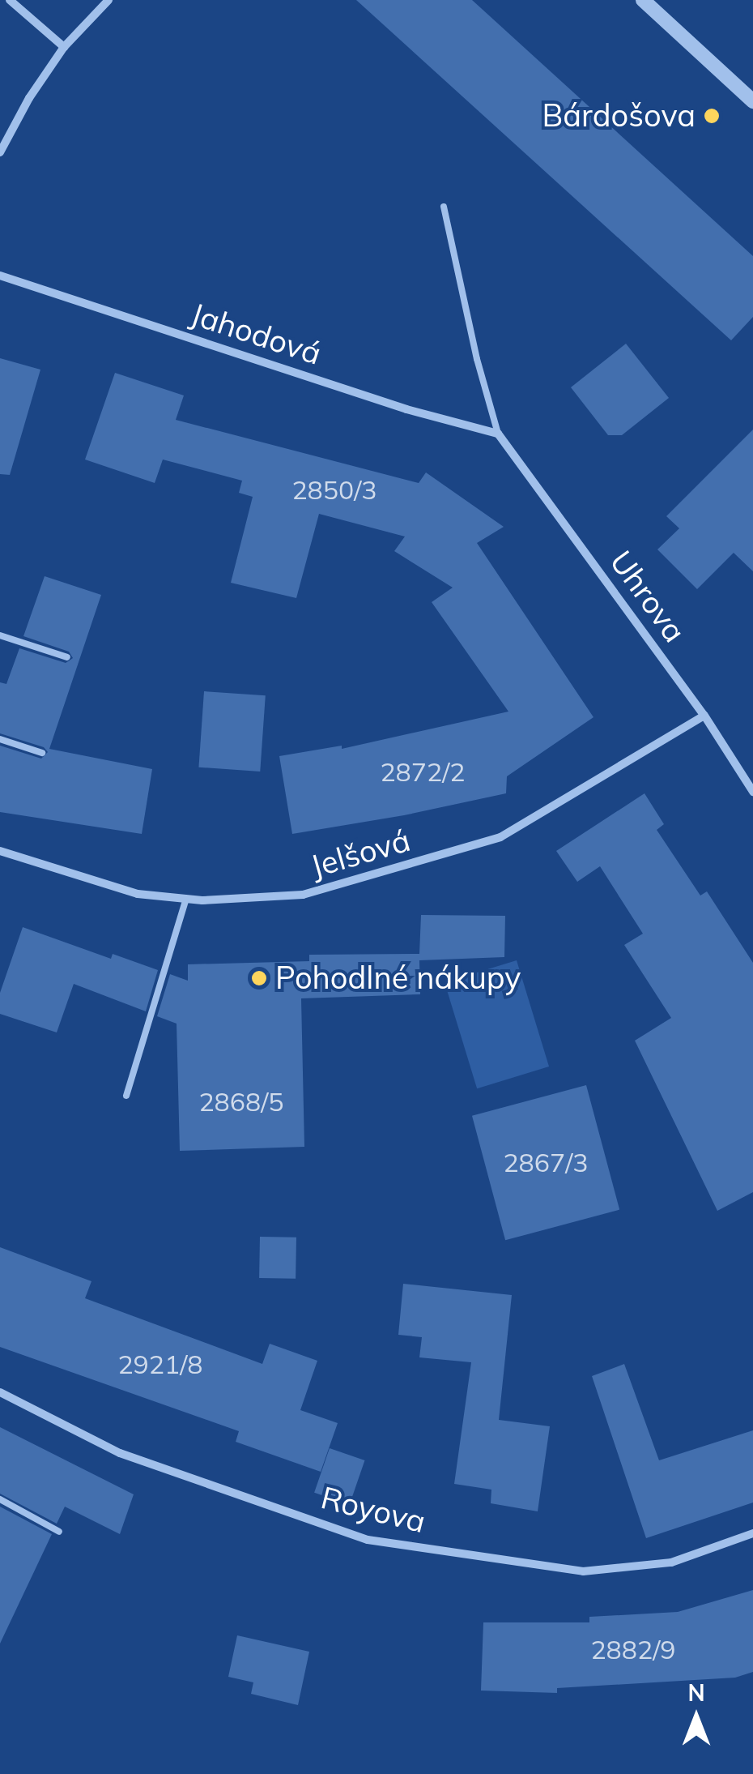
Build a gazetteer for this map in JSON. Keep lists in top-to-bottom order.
{
  "streets": {
    "street": [
      "Jahodová",
      "Uhrova",
      "Jelšová",
      "Royova"
    ]
  },
  "crossings": [
    ["Jahodová", "Uhrova"],
    ["Uhrova", "Jelšová"]
  ],
  "places": ["Bárdošova", "Pohodlné nákupy"],
  "house_numbers": [
    "2850/3",
    "2872/2",
    "2868/5",
    "2867/3",
    "2921/8",
    "2882/9"
  ],
  "north": "top"
}
